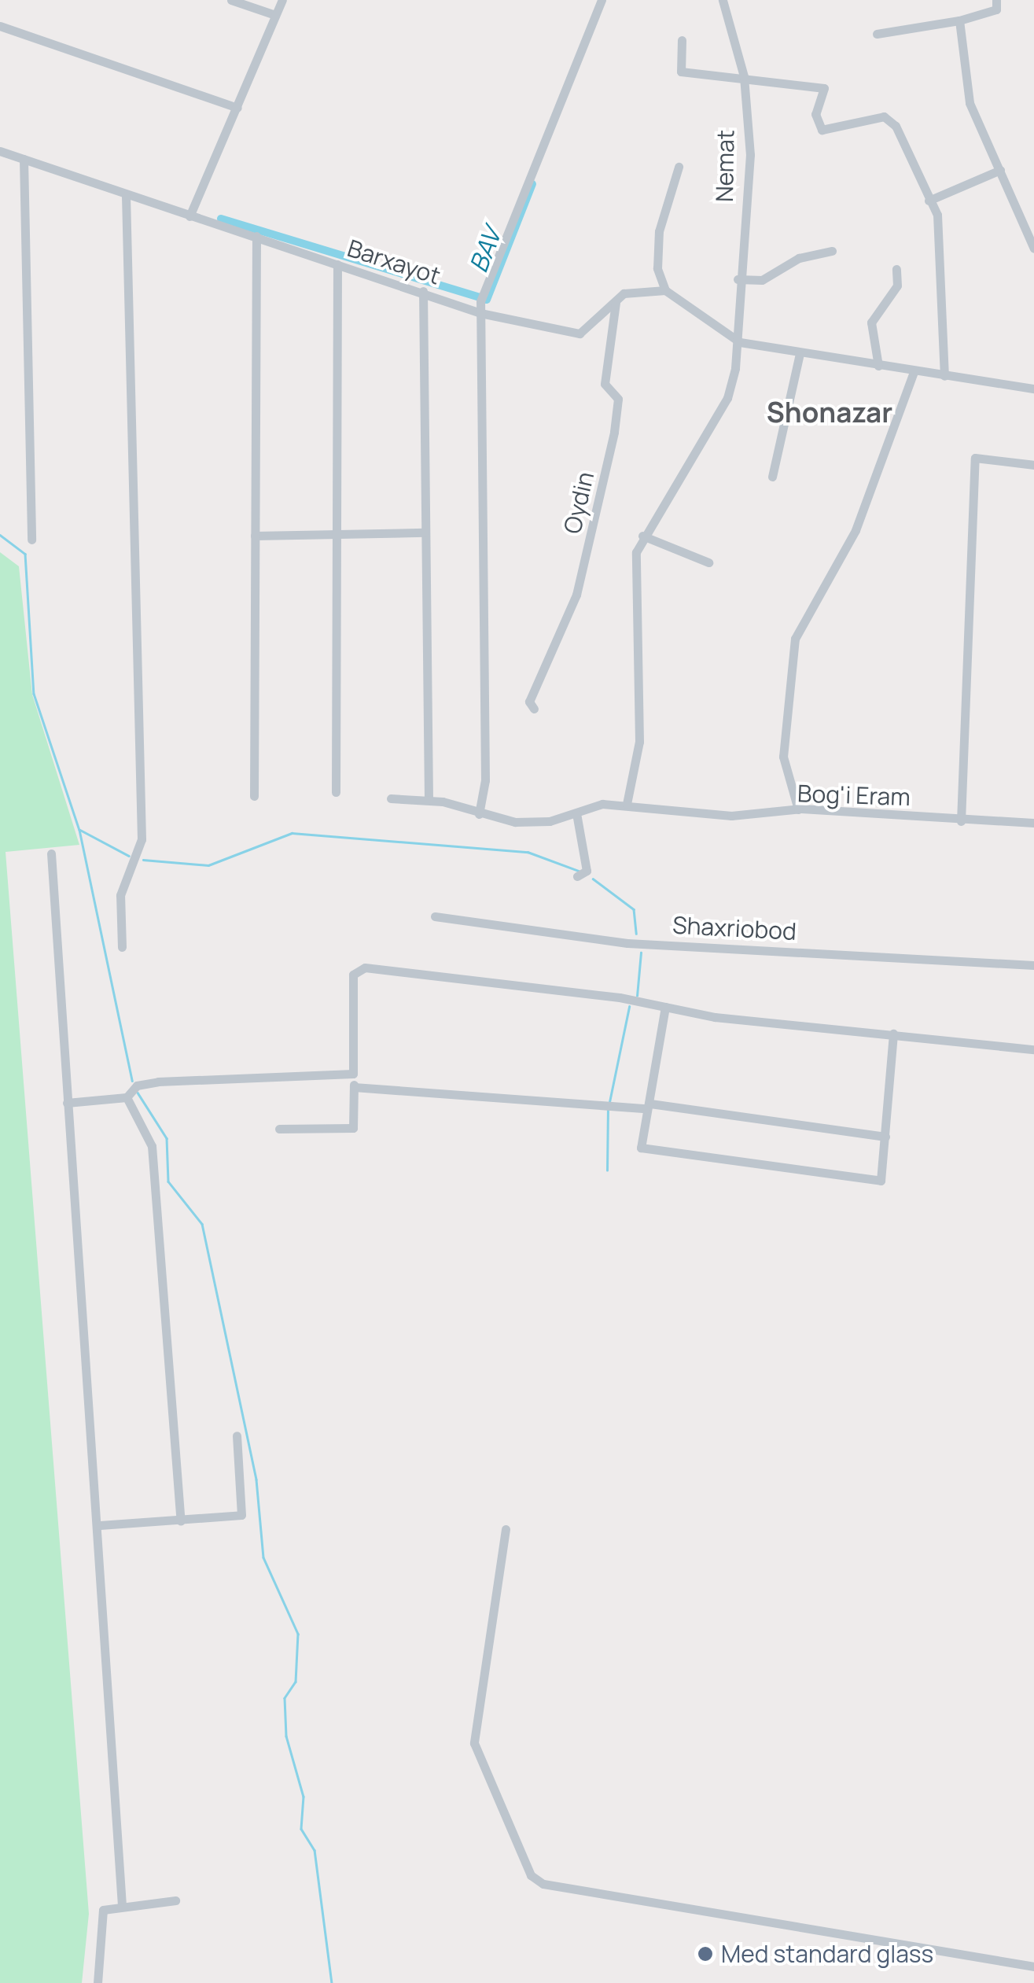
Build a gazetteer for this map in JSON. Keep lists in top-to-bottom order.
{
  "streets": {
    "street": [
      "Nemat",
      "Barxayot",
      "Oydin",
      "Bog'i Eram",
      "Shaxriobod"
    ]
  },
  "crossings": [
    ["Barxayot", "Oydin"]
  ],
  "districts": ["Shonazar"],
  "water": ["BAV"],
  "places": ["Med standard glass"]
}
